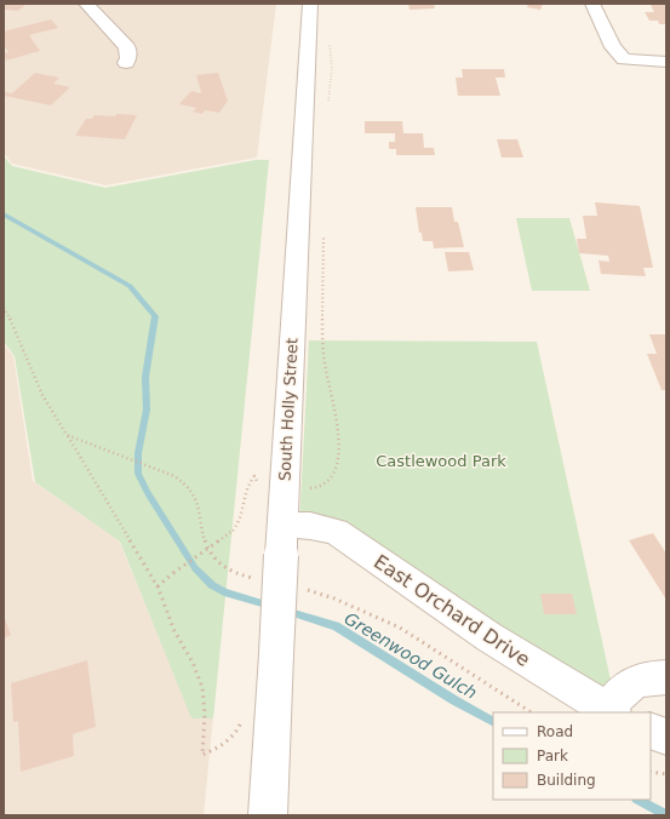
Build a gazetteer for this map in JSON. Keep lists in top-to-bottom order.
{
  "streets": {
    "street": ["South Holly Street", "East Orchard Drive"]
  },
  "crossings": [
    ["South Holly Street", "East Orchard Drive"]
  ],
  "water": ["Greenwood Gulch"],
  "parks": ["Castlewood Park"],
  "legend": ["Road", "Park", "Building"]
}
